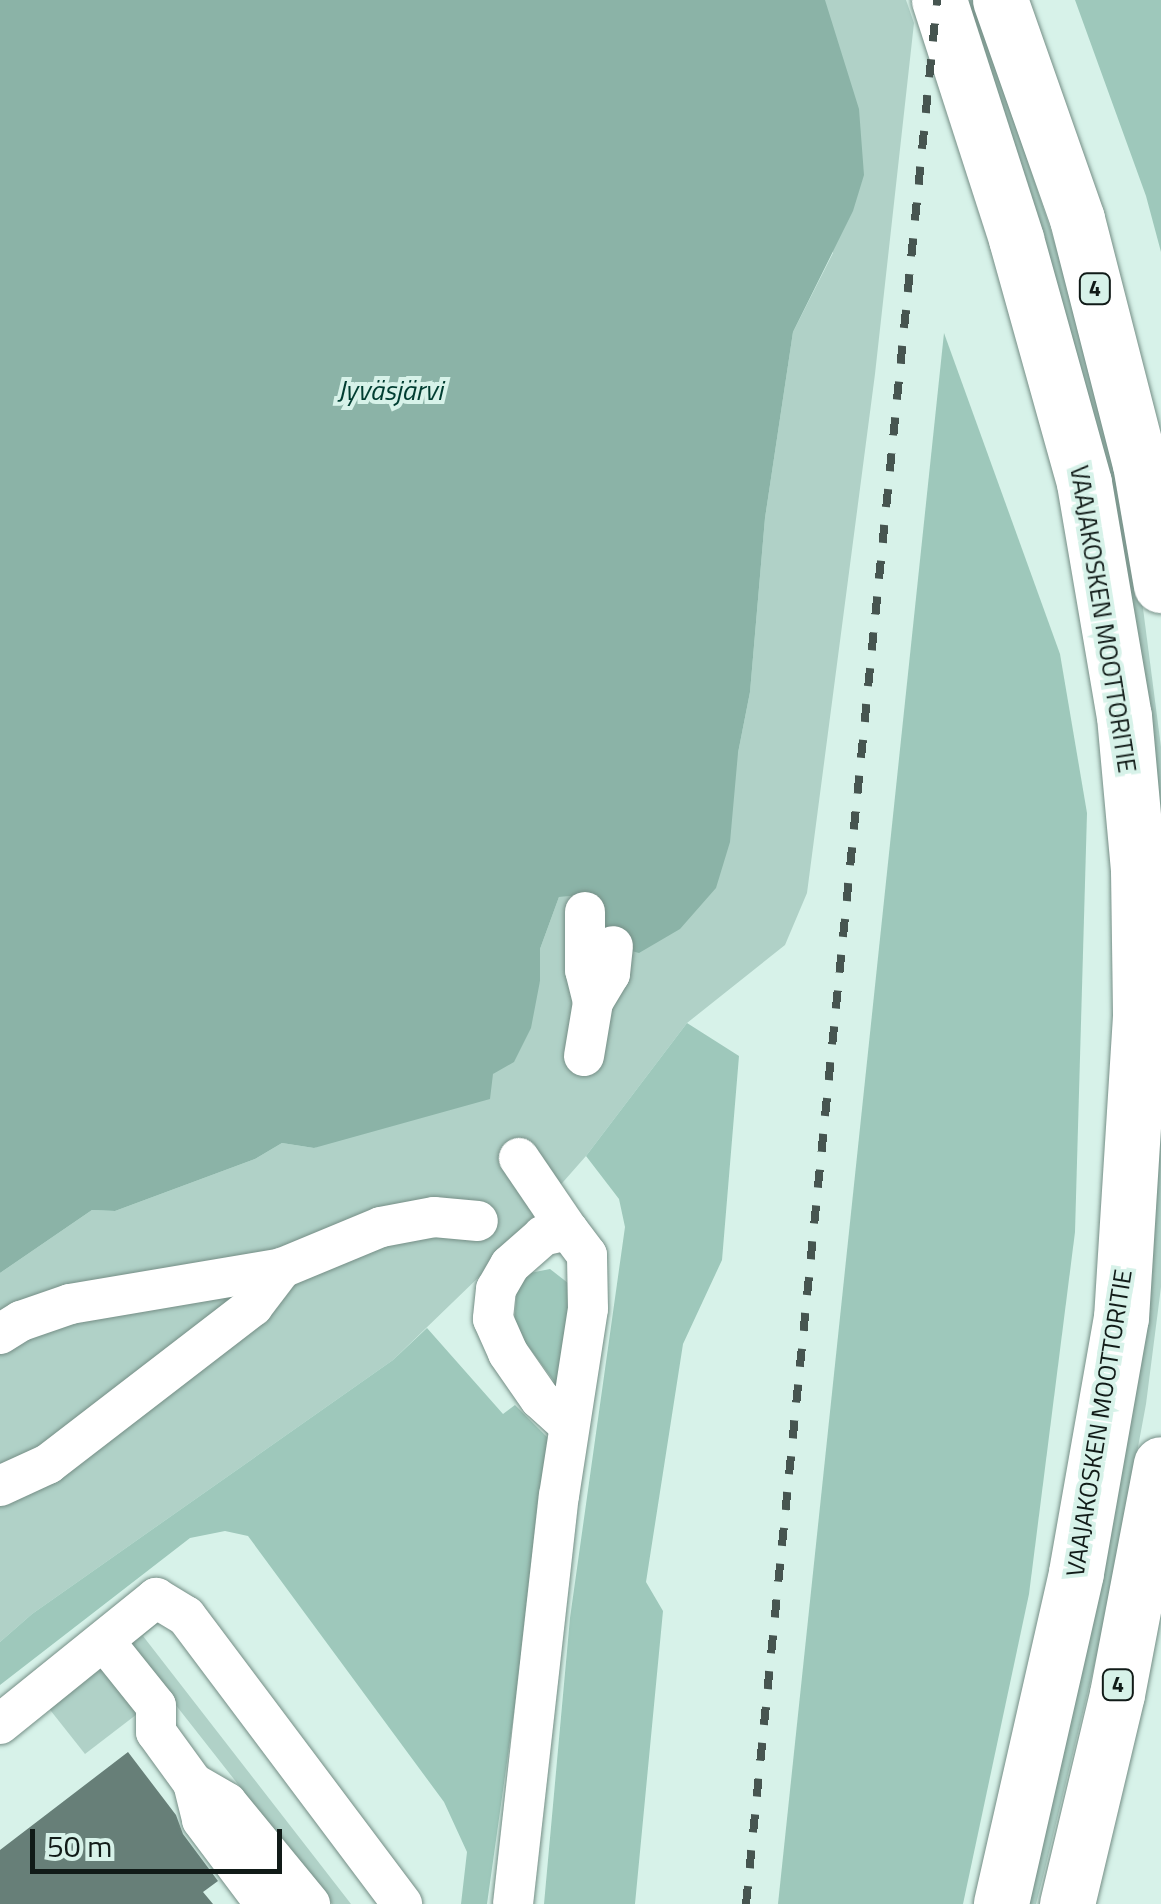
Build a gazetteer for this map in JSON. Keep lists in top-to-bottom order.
{
  "streets": {
    "highway": ["4", "VAAJAKOSKEN MOOTTORITIE"]
  },
  "water": ["Jyväsjärvi"],
  "scale_bar": "50 m"
}
